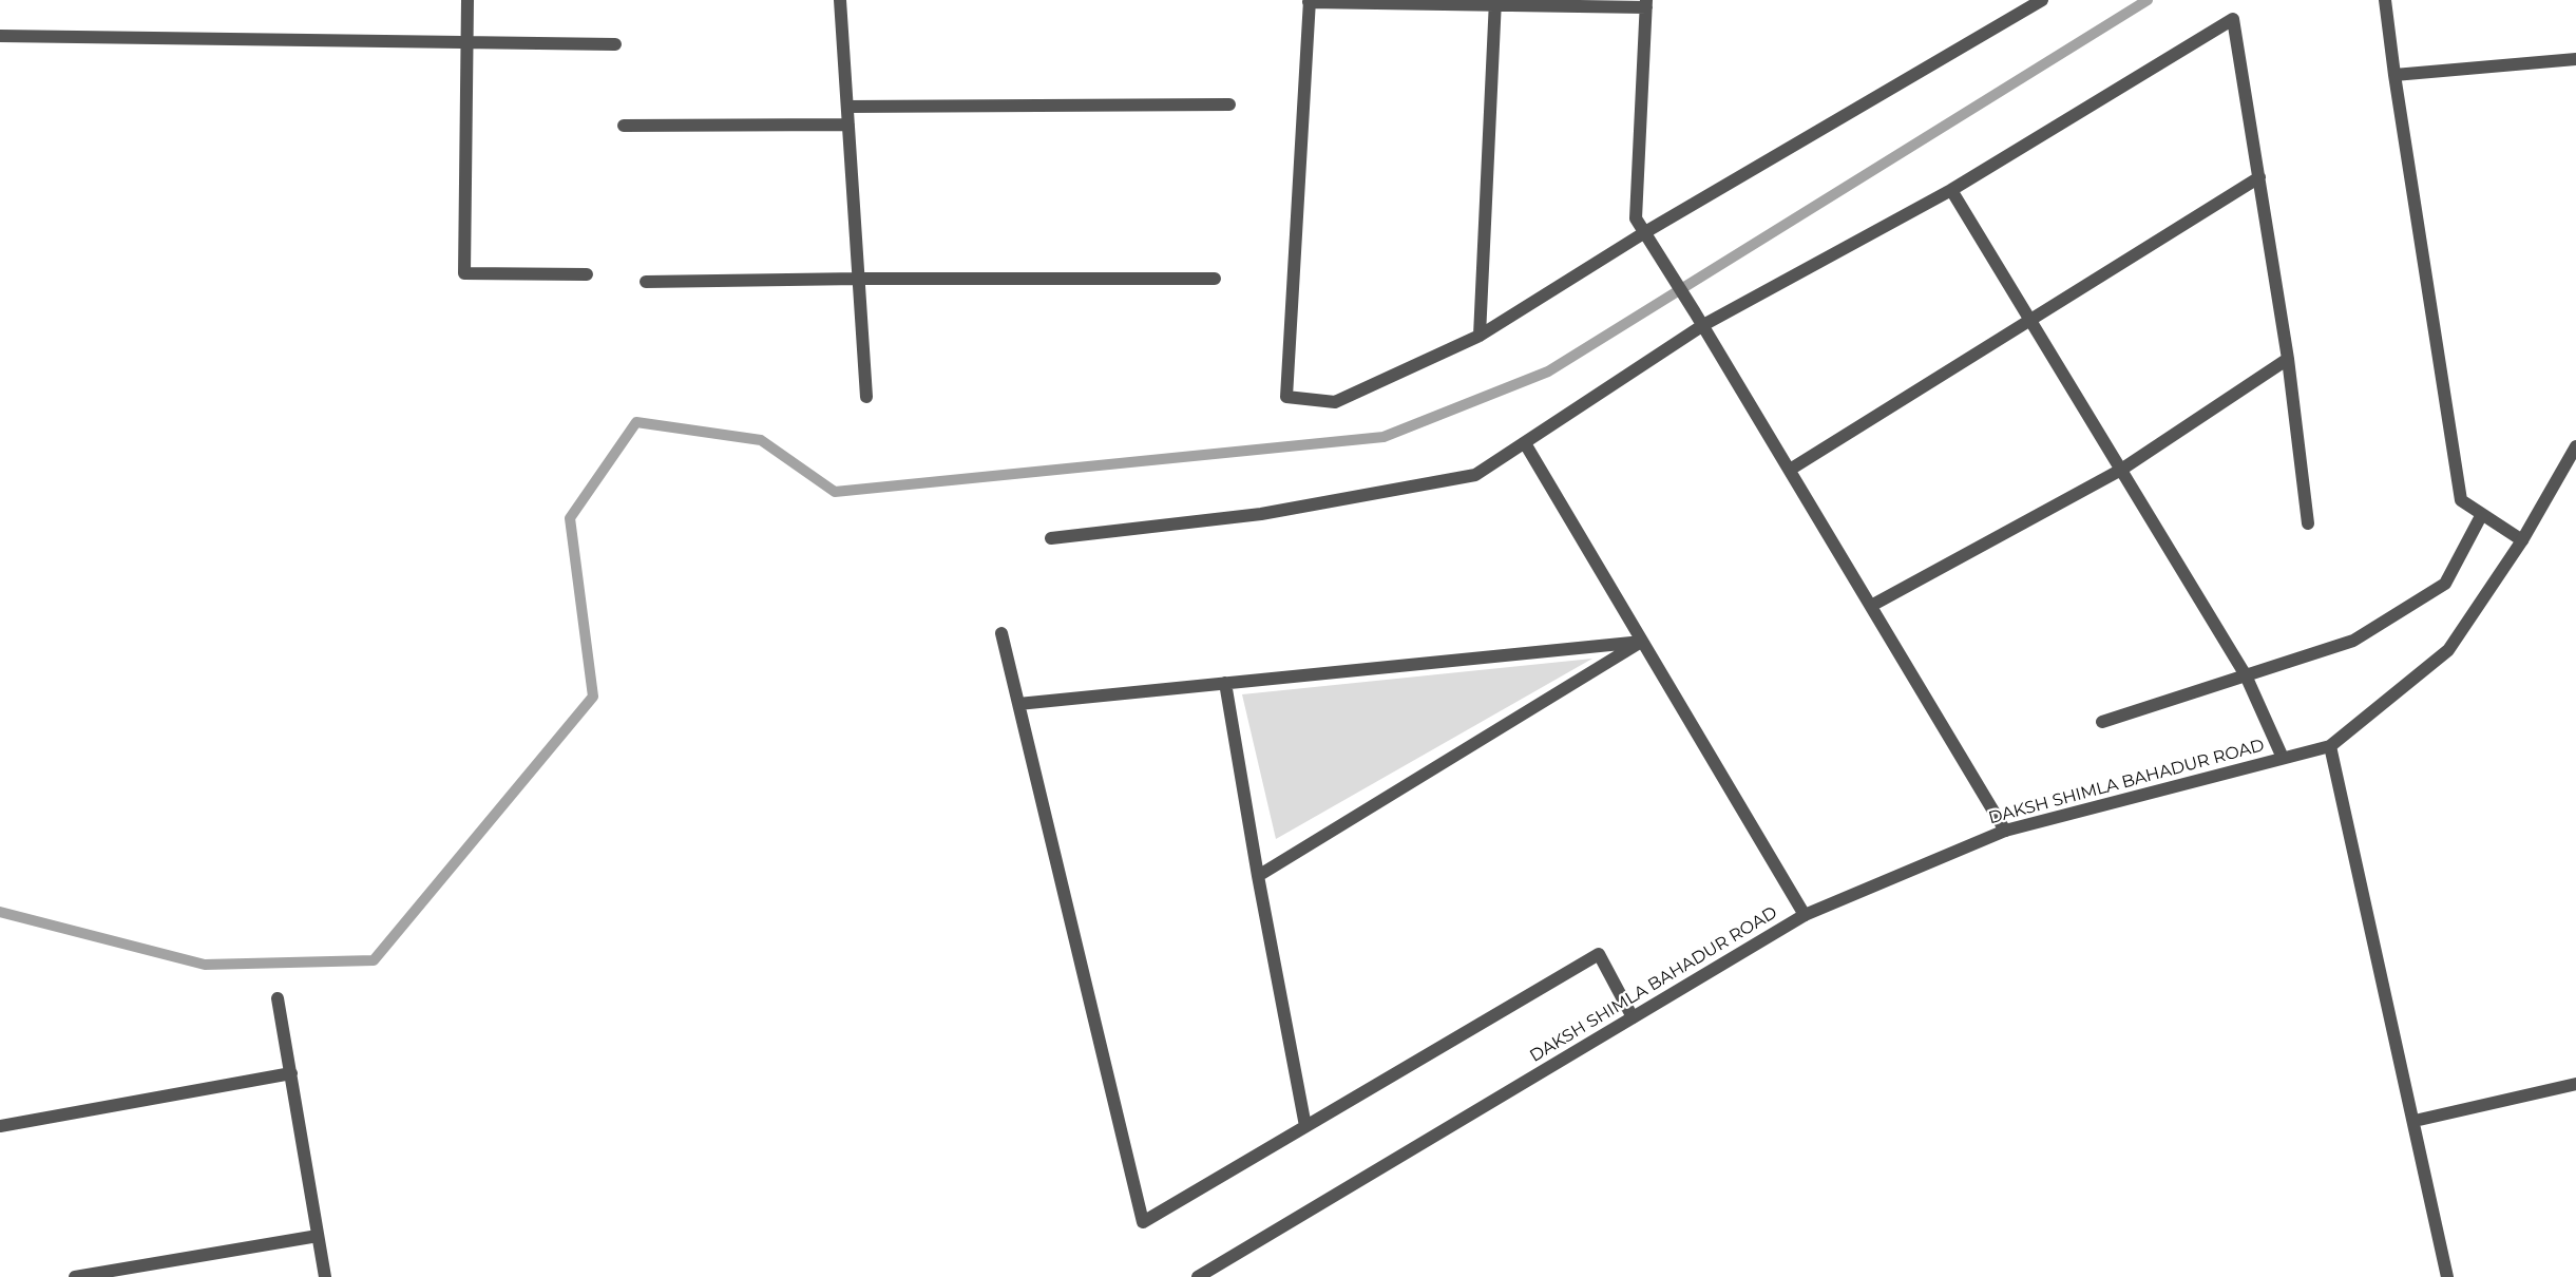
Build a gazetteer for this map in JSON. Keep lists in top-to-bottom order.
{
  "streets": {
    "street": ["DAKSH SHIMLA BAHADUR ROAD"]
  }
}
